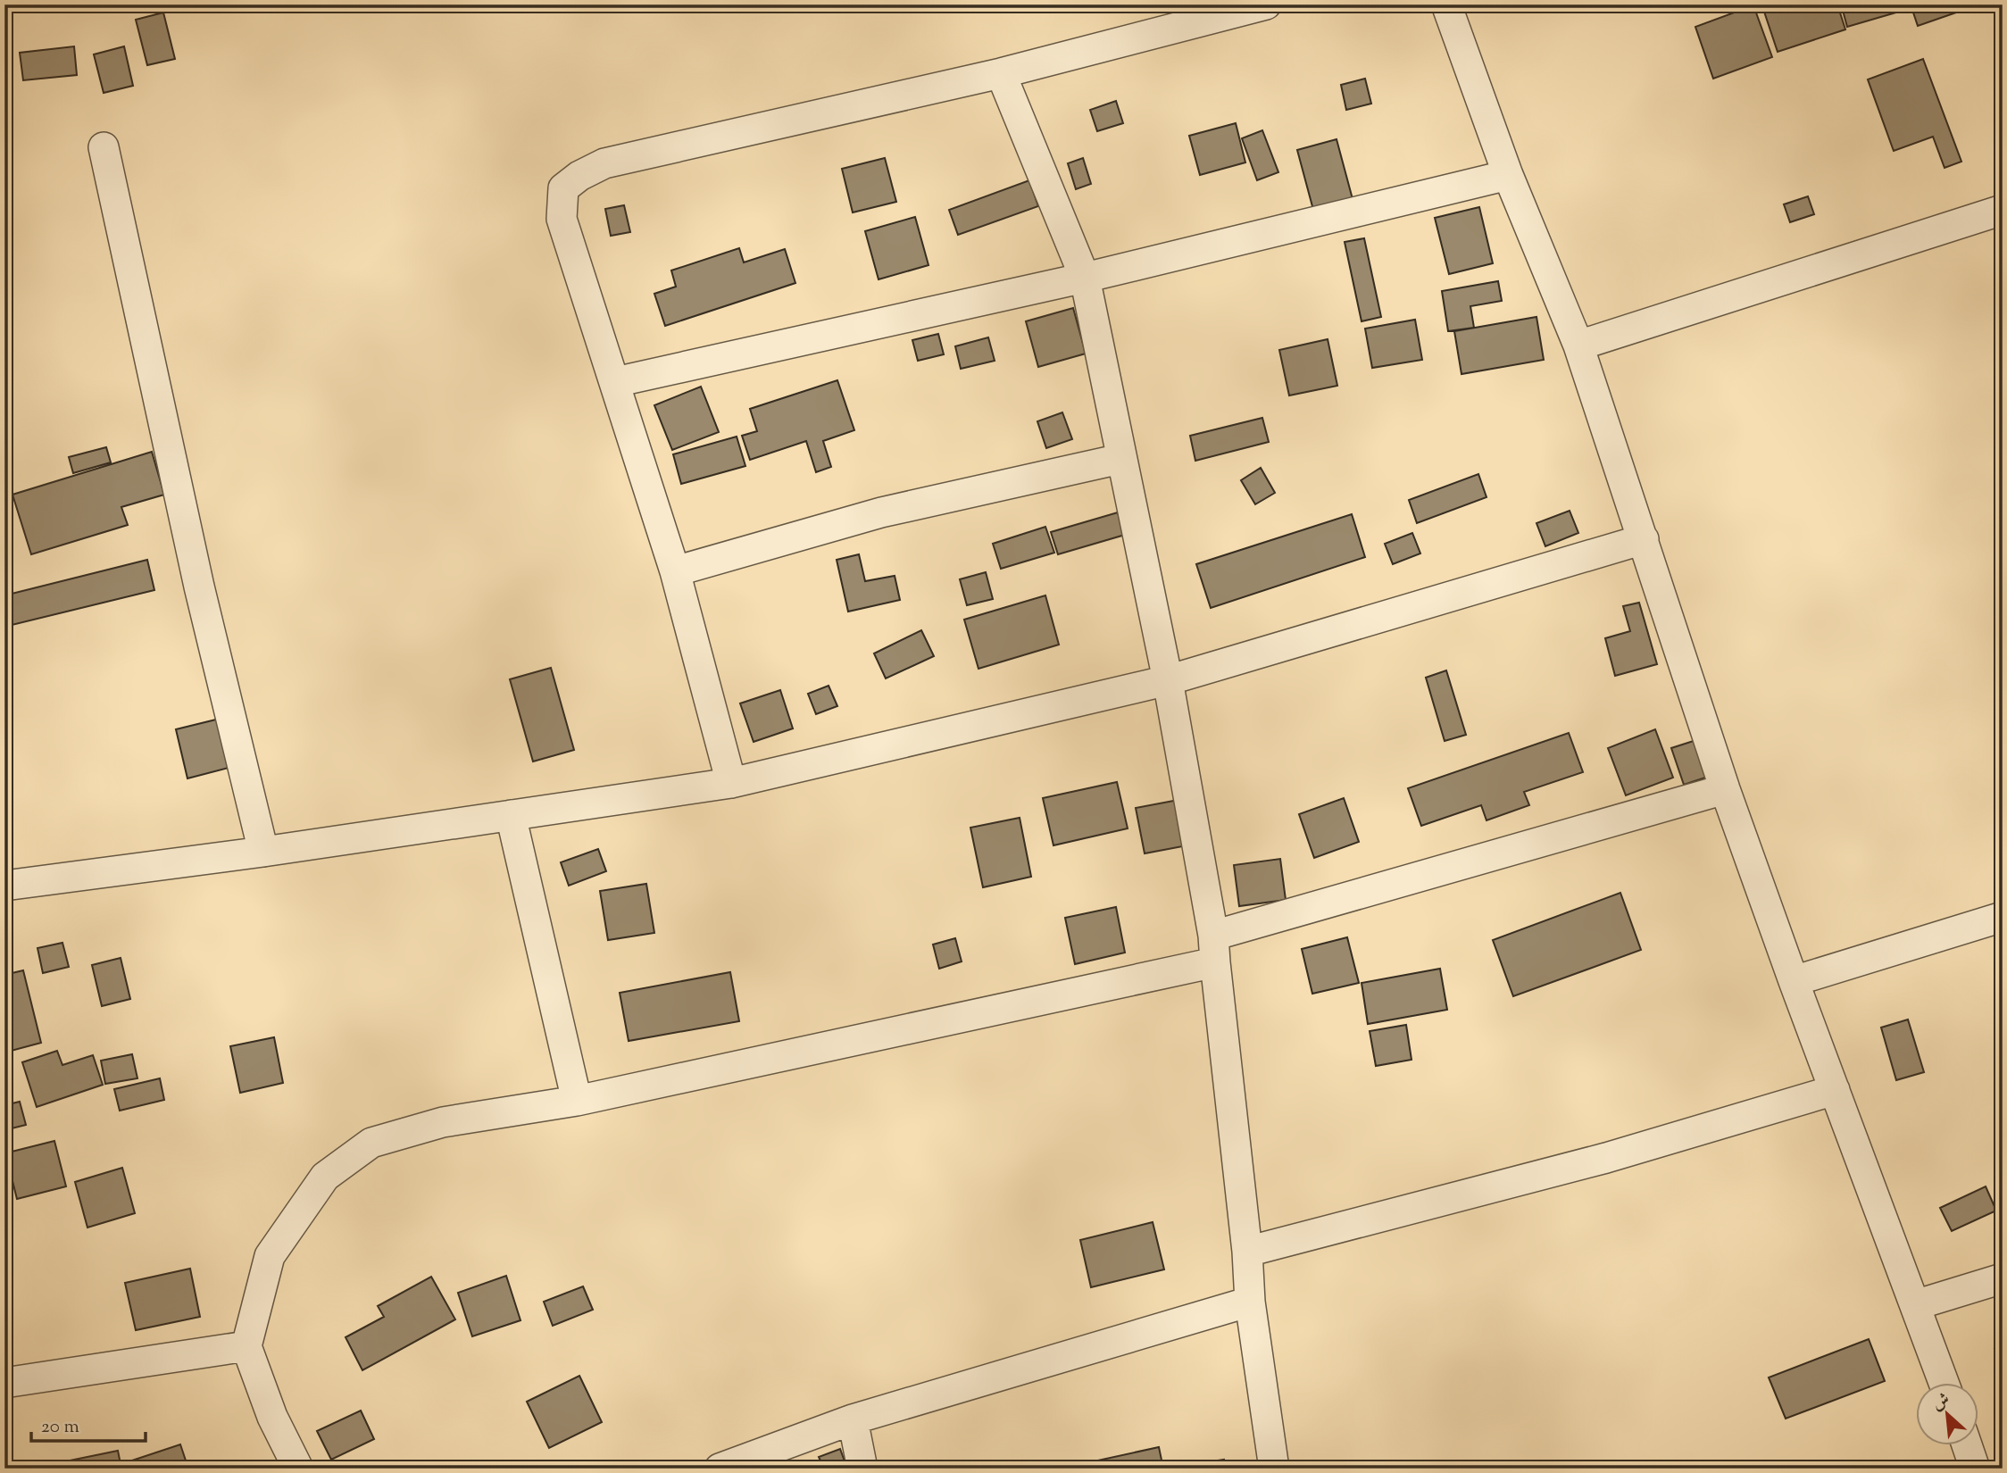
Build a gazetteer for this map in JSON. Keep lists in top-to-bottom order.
{
  "scale_bar": "20 m",
  "north": "top left"
}
